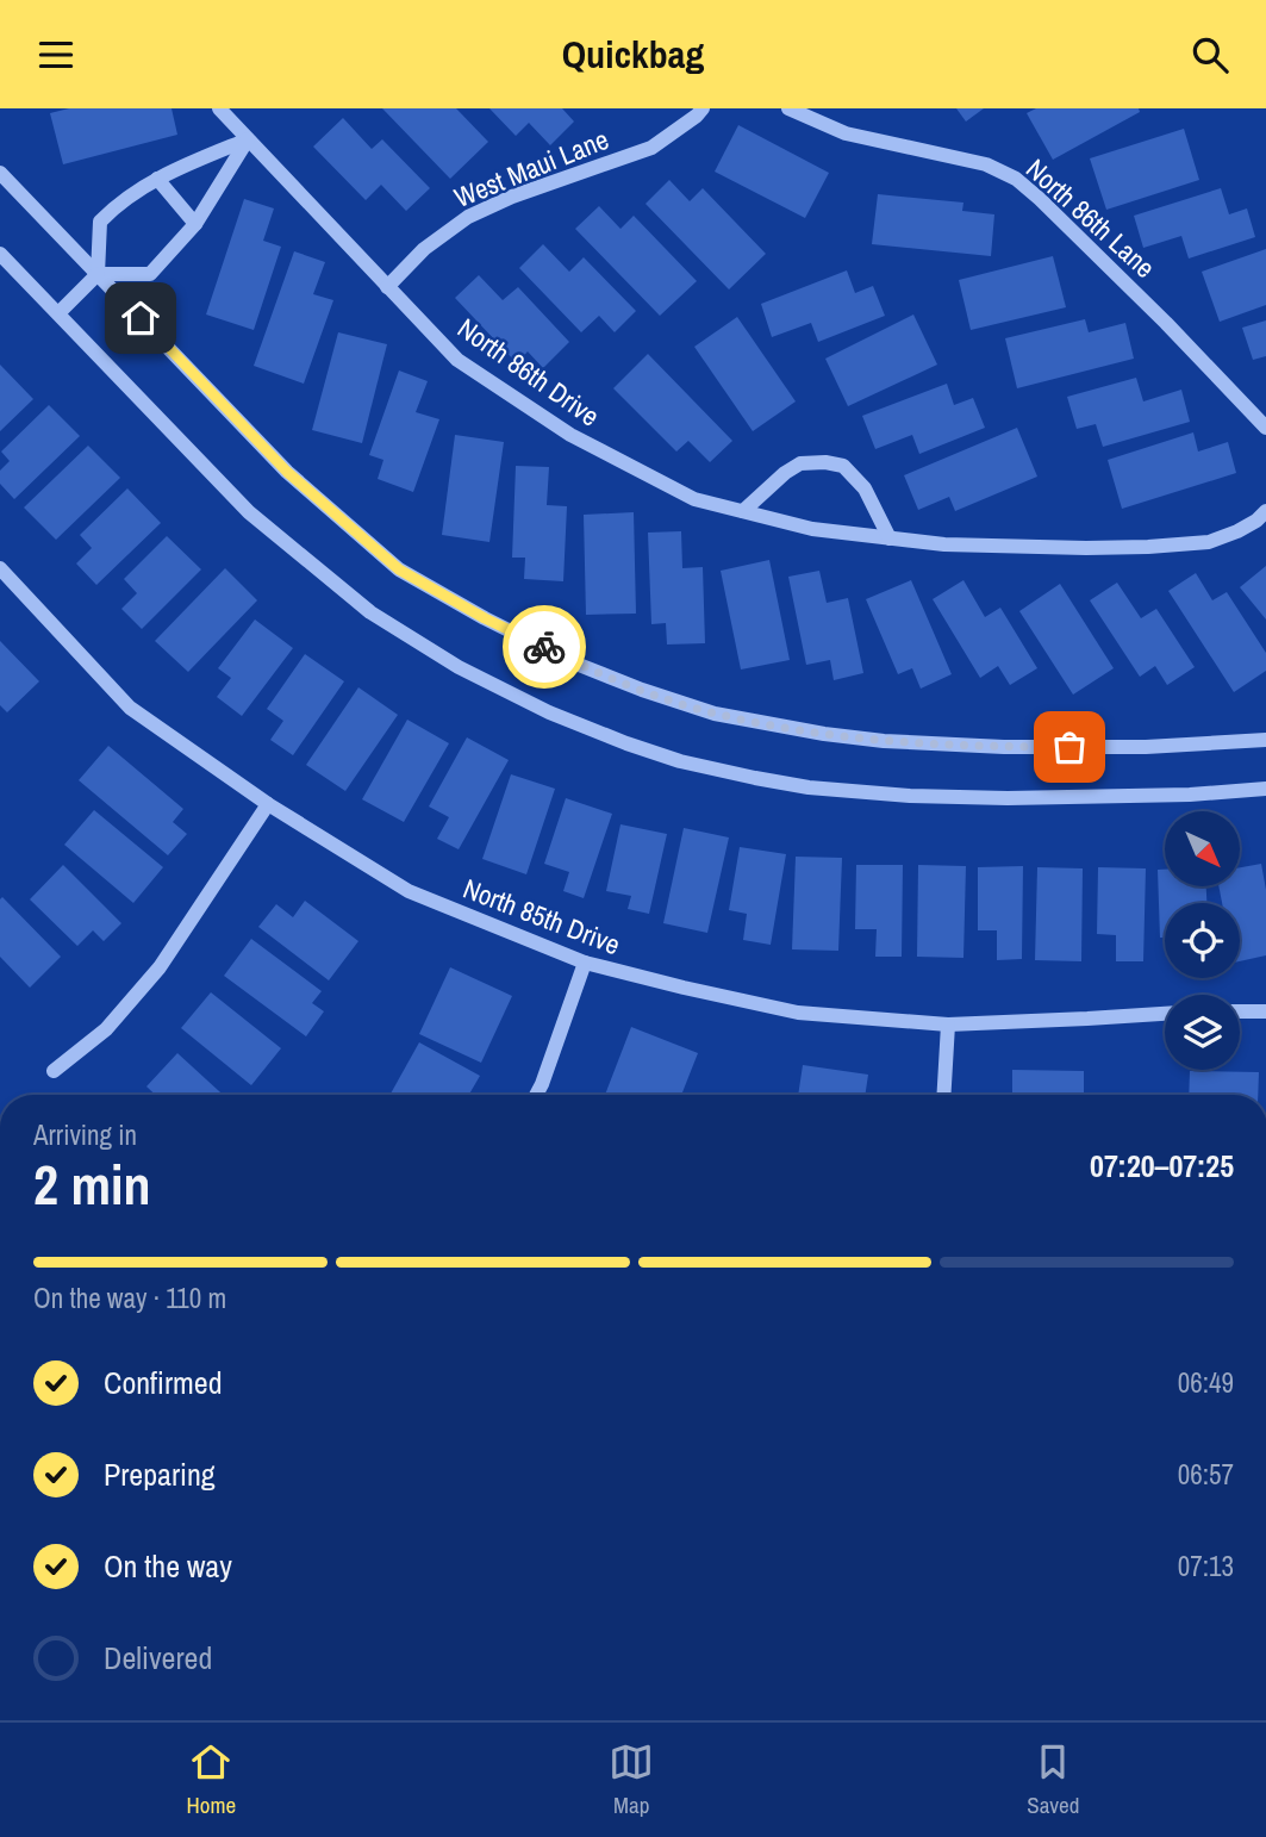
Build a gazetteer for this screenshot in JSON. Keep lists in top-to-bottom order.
{
  "streets": {
    "street": [
      "West Maui Lane",
      "North 86th Lane",
      "North 86th Drive",
      "North 85th Drive"
    ]
  },
  "crossings": [
    ["West Maui Lane", "North 86th Drive"]
  ],
  "north": "bottom right",
  "page": {
    "header": "Quickbag",
    "heading": ["2 min", "Arriving in", "07:20–07:25"],
    "bar": "On the way · 110 m",
    "list": [
      ["Confirmed", "06:49"],
      ["Preparing", "06:57"],
      ["On the way", "07:13"],
      "Delivered"
    ],
    "tabs": ["Home", "Map", "Saved"]
  }
}
